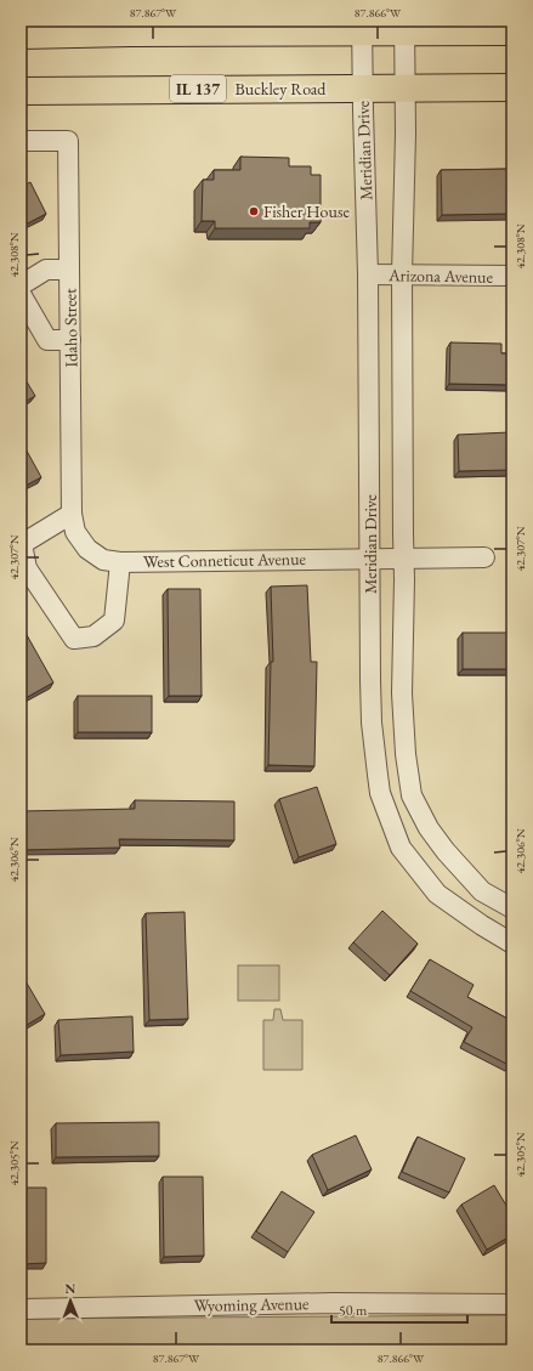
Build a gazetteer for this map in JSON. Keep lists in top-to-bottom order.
{
  "streets": {
    "highway": ["IL 137", "Buckley Road"],
    "street": [
      "Meridian Drive",
      "Arizona Avenue",
      "Idaho Street",
      "West Conneticut Avenue",
      "Wyoming Avenue"
    ]
  },
  "crossings": [
    ["Buckley Road", "Meridian Drive"],
    ["Meridian Drive", "Arizona Avenue"],
    ["Meridian Drive", "West Conneticut Avenue"],
    ["Idaho Street", "West Conneticut Avenue"]
  ],
  "places": ["Fisher House"],
  "scale_bar": "50 m",
  "north": "top",
  "coordinates": [
    "87.867°W",
    "87.866°W",
    "42.308°N",
    "42.307°N",
    "42.306°N",
    "42.305°N"
  ]
}
